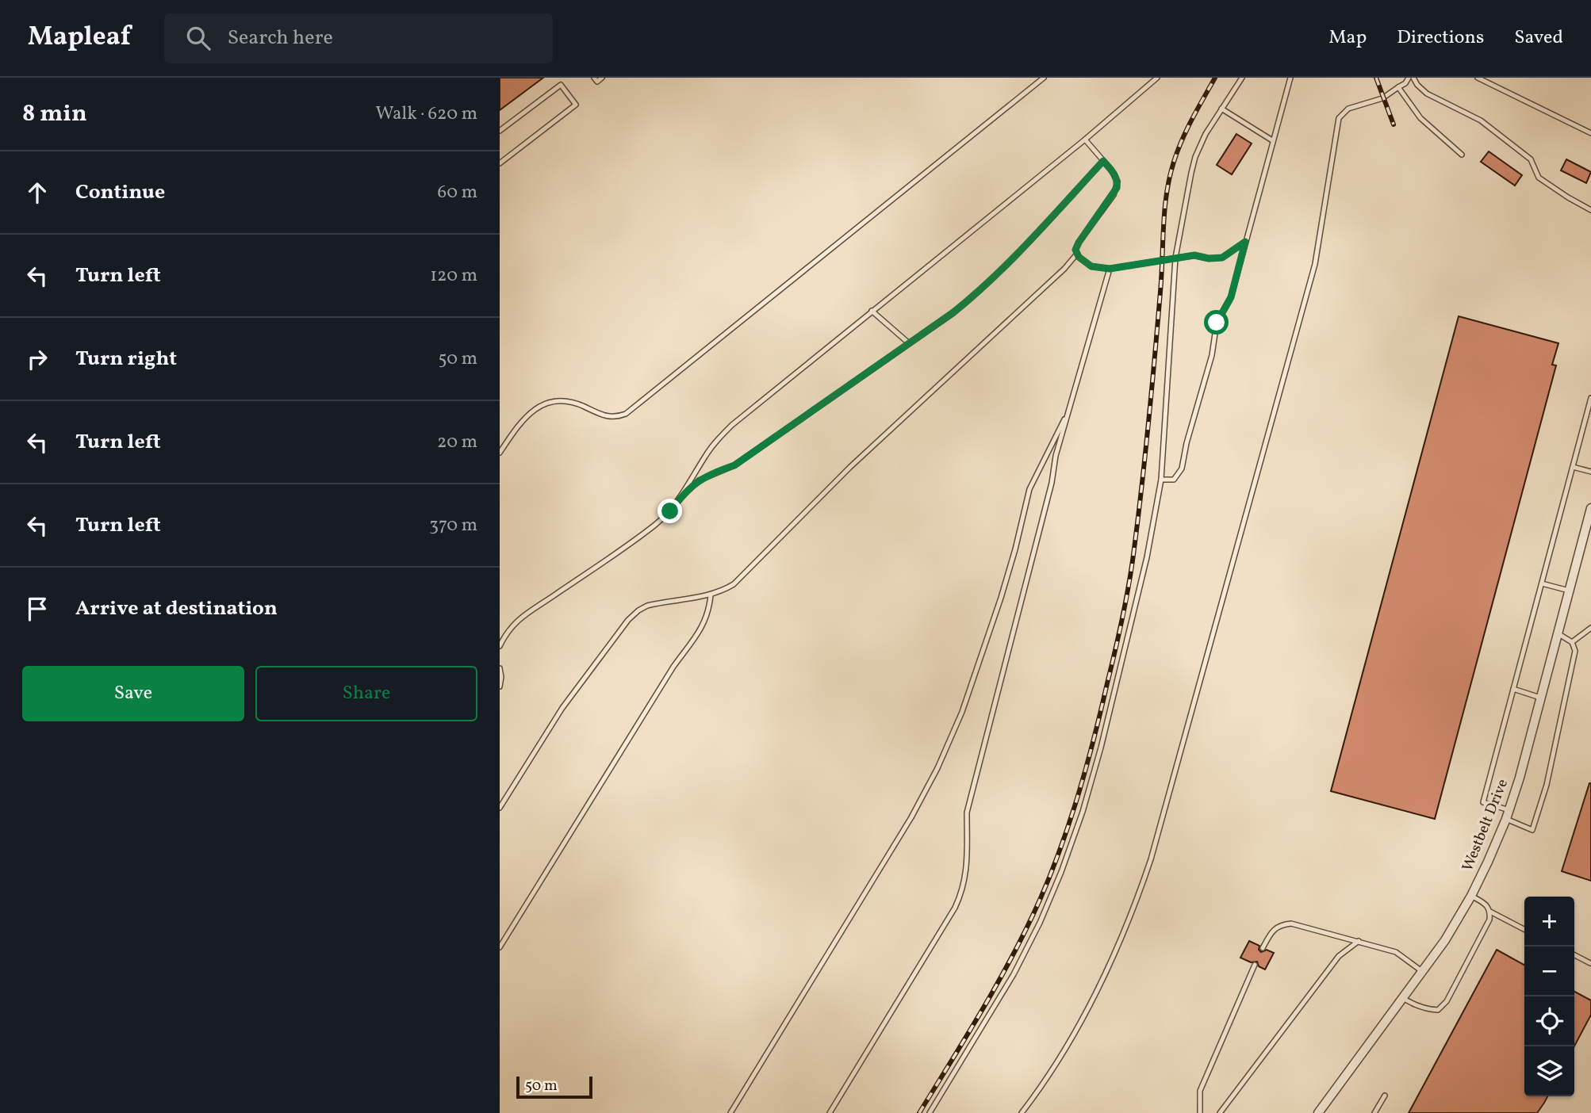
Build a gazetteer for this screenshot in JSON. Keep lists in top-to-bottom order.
{
  "streets": {
    "street": ["Westbelt Drive"]
  },
  "scale_bar": "50 m",
  "page": {
    "header": "Mapleaf",
    "search": "Search here",
    "nav": ["Map", "Directions", "Saved"],
    "heading": ["8 min", "Walk · 620 m"],
    "list": [
      ["Continue", "60 m"],
      ["Turn left", "120 m"],
      ["Turn right", "50 m"],
      ["Turn left", "20 m"],
      ["Turn left", "370 m"],
      "Arrive at destination"
    ],
    "buttons": ["Save", "Share"],
    "map_buttons": ["+", "−"],
    "scale": "50 m"
  }
}
